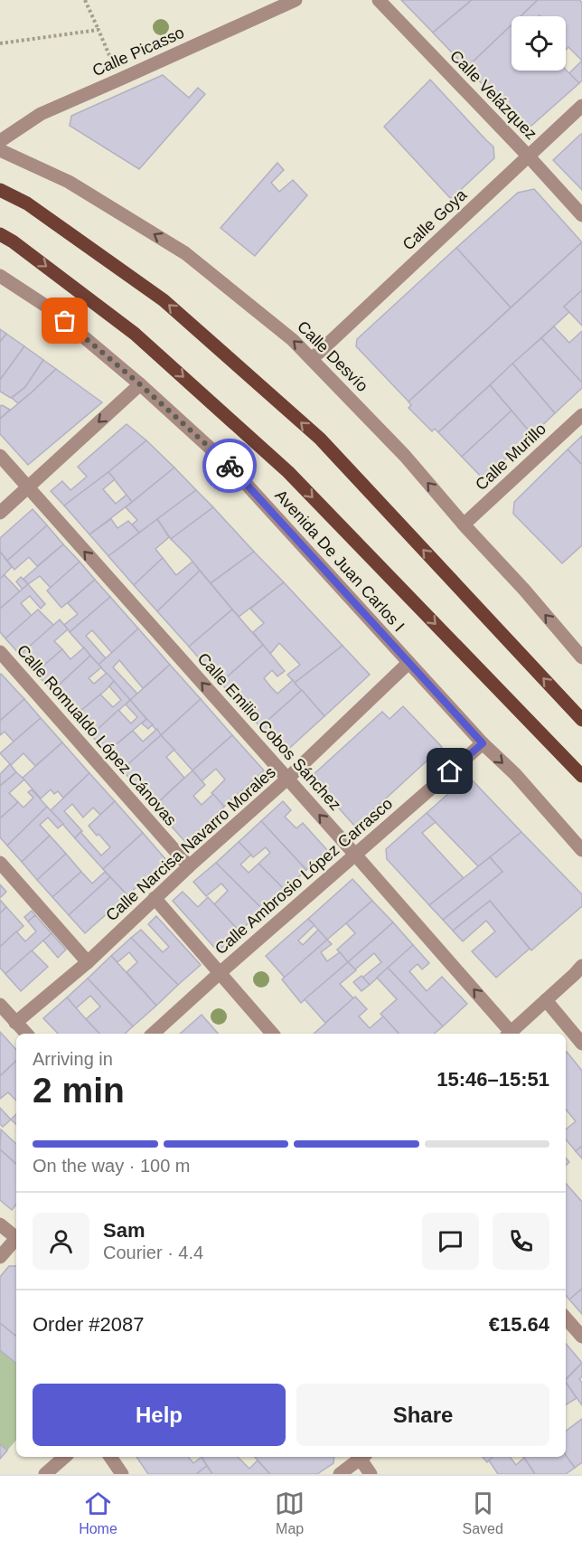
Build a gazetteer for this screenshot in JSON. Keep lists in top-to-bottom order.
{
  "streets": {
    "street": [
      "Calle Picasso",
      "Calle Velázquez",
      "Calle Goya",
      "Calle Desvío",
      "Calle Murillo",
      "Avenida De Juan Carlos I",
      "Calle Emilio Cobos Sánchez",
      "Calle Romualdo López Cánovas",
      "Calle Narcisa Navarro Morales",
      "Calle Ambrosio López Carrasco"
    ]
  },
  "crossings": [
    ["Calle Velázquez", "Calle Goya"],
    ["Calle Goya", "Calle Desvío"],
    ["Calle Desvío", "Calle Murillo"],
    ["Avenida De Juan Carlos I", "Calle Narcisa Navarro Morales"],
    ["Avenida De Juan Carlos I", "Calle Ambrosio López Carrasco"],
    ["Calle Emilio Cobos Sánchez", "Calle Narcisa Navarro Morales"],
    ["Calle Emilio Cobos Sánchez", "Calle Ambrosio López Carrasco"],
    ["Calle Romualdo López Cánovas", "Calle Narcisa Navarro Morales"]
  ],
  "one_way": ["Calle Desvío", "Calle Emilio Cobos Sánchez"],
  "page": {
    "heading": ["2 min", "Arriving in", "15:46–15:51"],
    "panel": [
      "Sam",
      "Courier · 4.4",
      "Order #2087",
      "€15.64"
    ],
    "bar": "On the way · 100 m",
    "buttons": ["Help", "Share"],
    "tabs": ["Home", "Map", "Saved"]
  }
}
